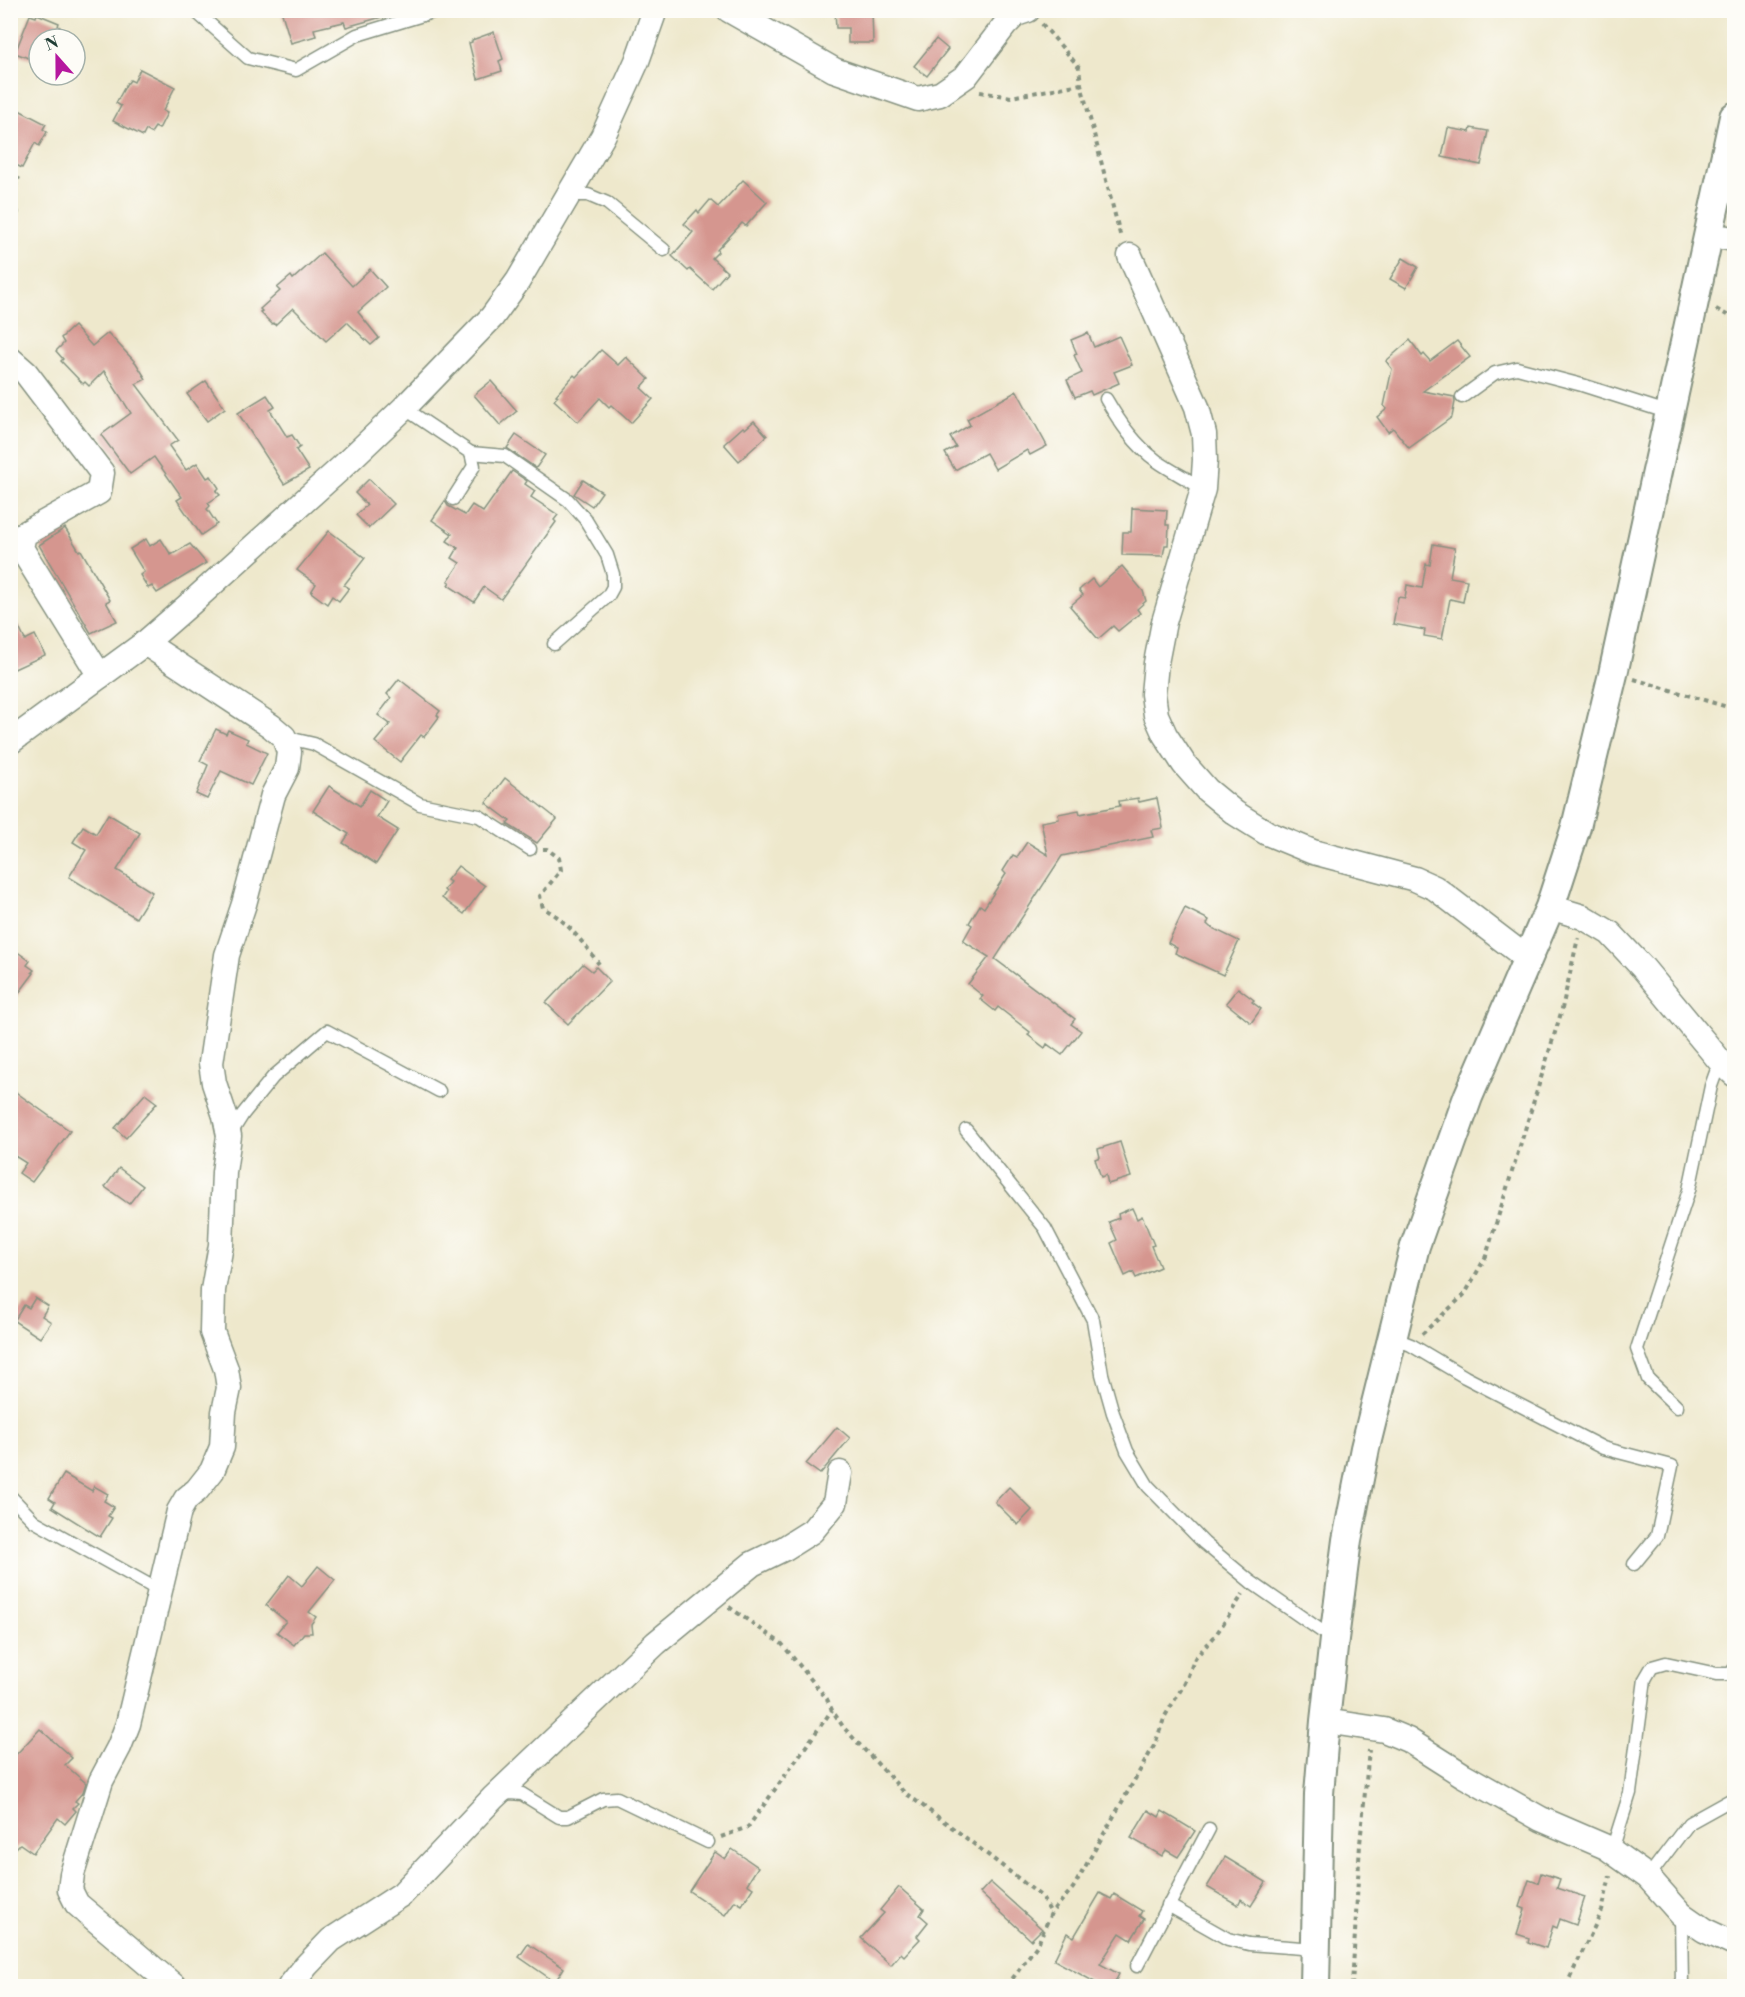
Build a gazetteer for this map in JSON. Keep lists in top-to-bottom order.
{
  "north": "top"
}
